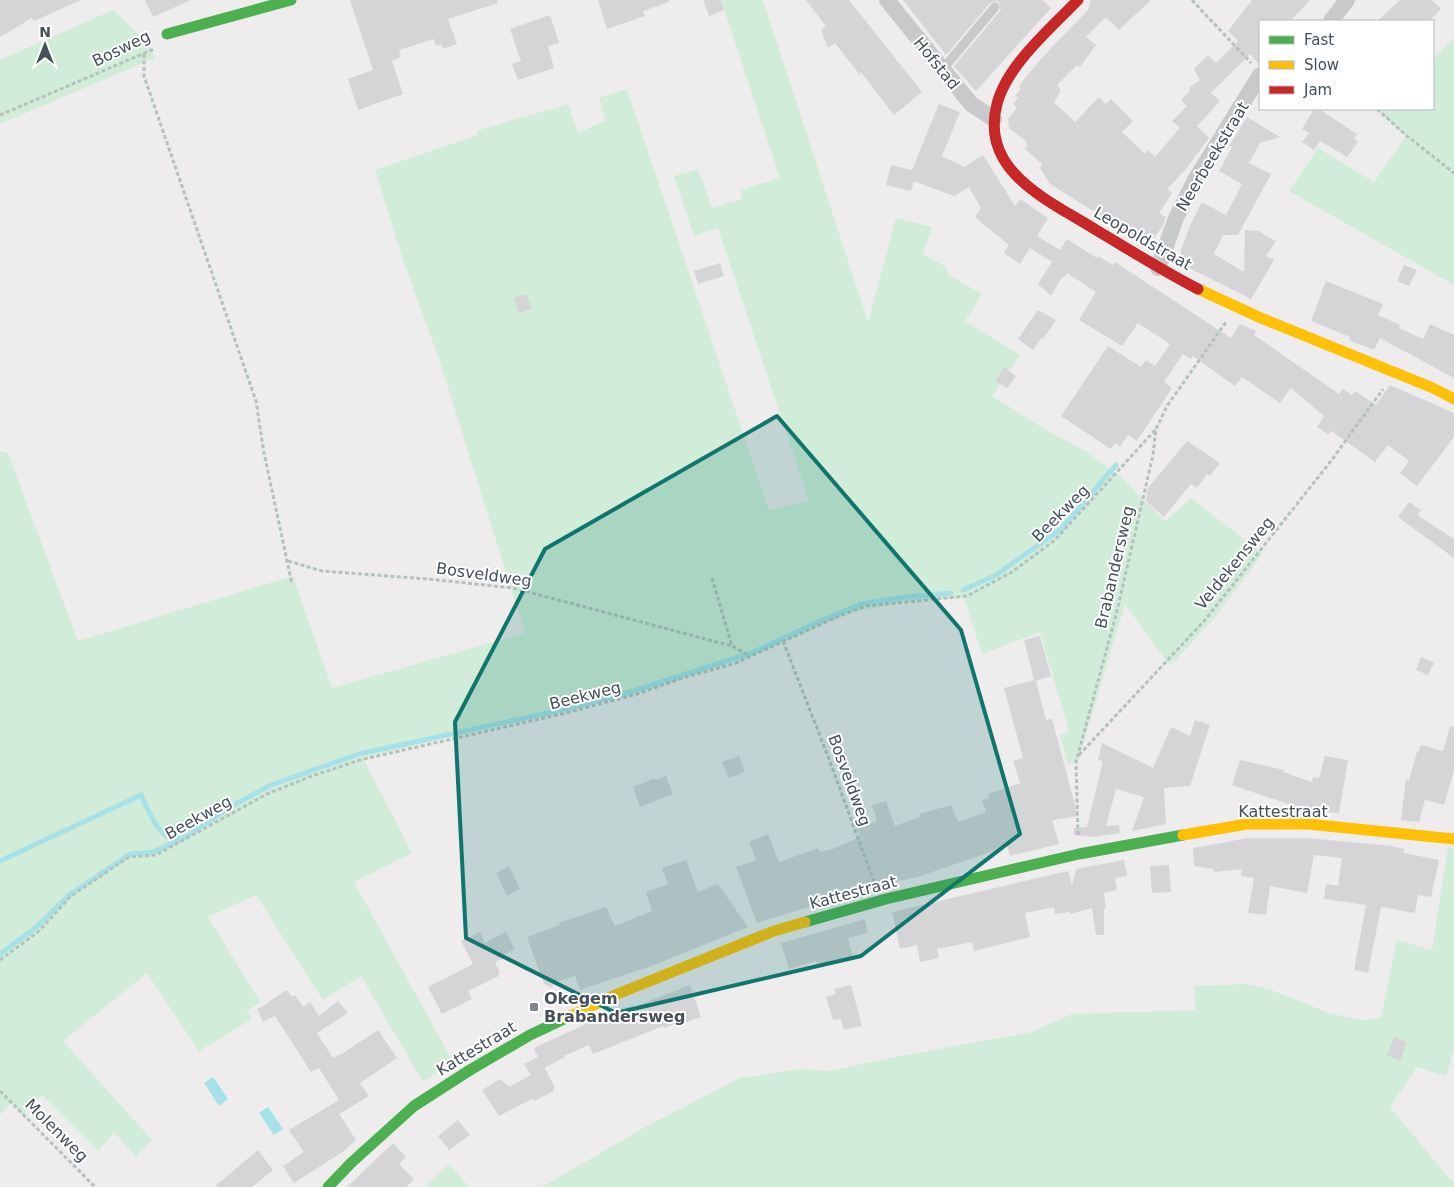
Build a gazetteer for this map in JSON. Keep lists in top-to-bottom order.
{
  "streets": {
    "main road": ["Leopoldstraat", "Kattestraat"],
    "street": ["Hofstad", "Neerbeekstraat"],
    "path": [
      "Bosweg",
      "Beekweg",
      "Veldekensweg",
      "Brabandersweg",
      "Bosveldweg",
      "Molenweg"
    ]
  },
  "crossings": [
    ["Hofstad", "Leopoldstraat"],
    ["Neerbeekstraat", "Leopoldstraat"],
    ["Leopoldstraat", "Veldekensweg"],
    ["Leopoldstraat", "Brabandersweg"],
    ["Beekweg", "Brabandersweg"],
    ["Beekweg", "Bosveldweg"],
    ["Veldekensweg", "Brabandersweg"],
    ["Brabandersweg", "Kattestraat"],
    ["Bosveldweg", "Kattestraat"]
  ],
  "places": {
    "transit": ["Okegem Brabandersweg"]
  },
  "legend": ["Fast", "Slow", "Jam"],
  "north": "top"
}
